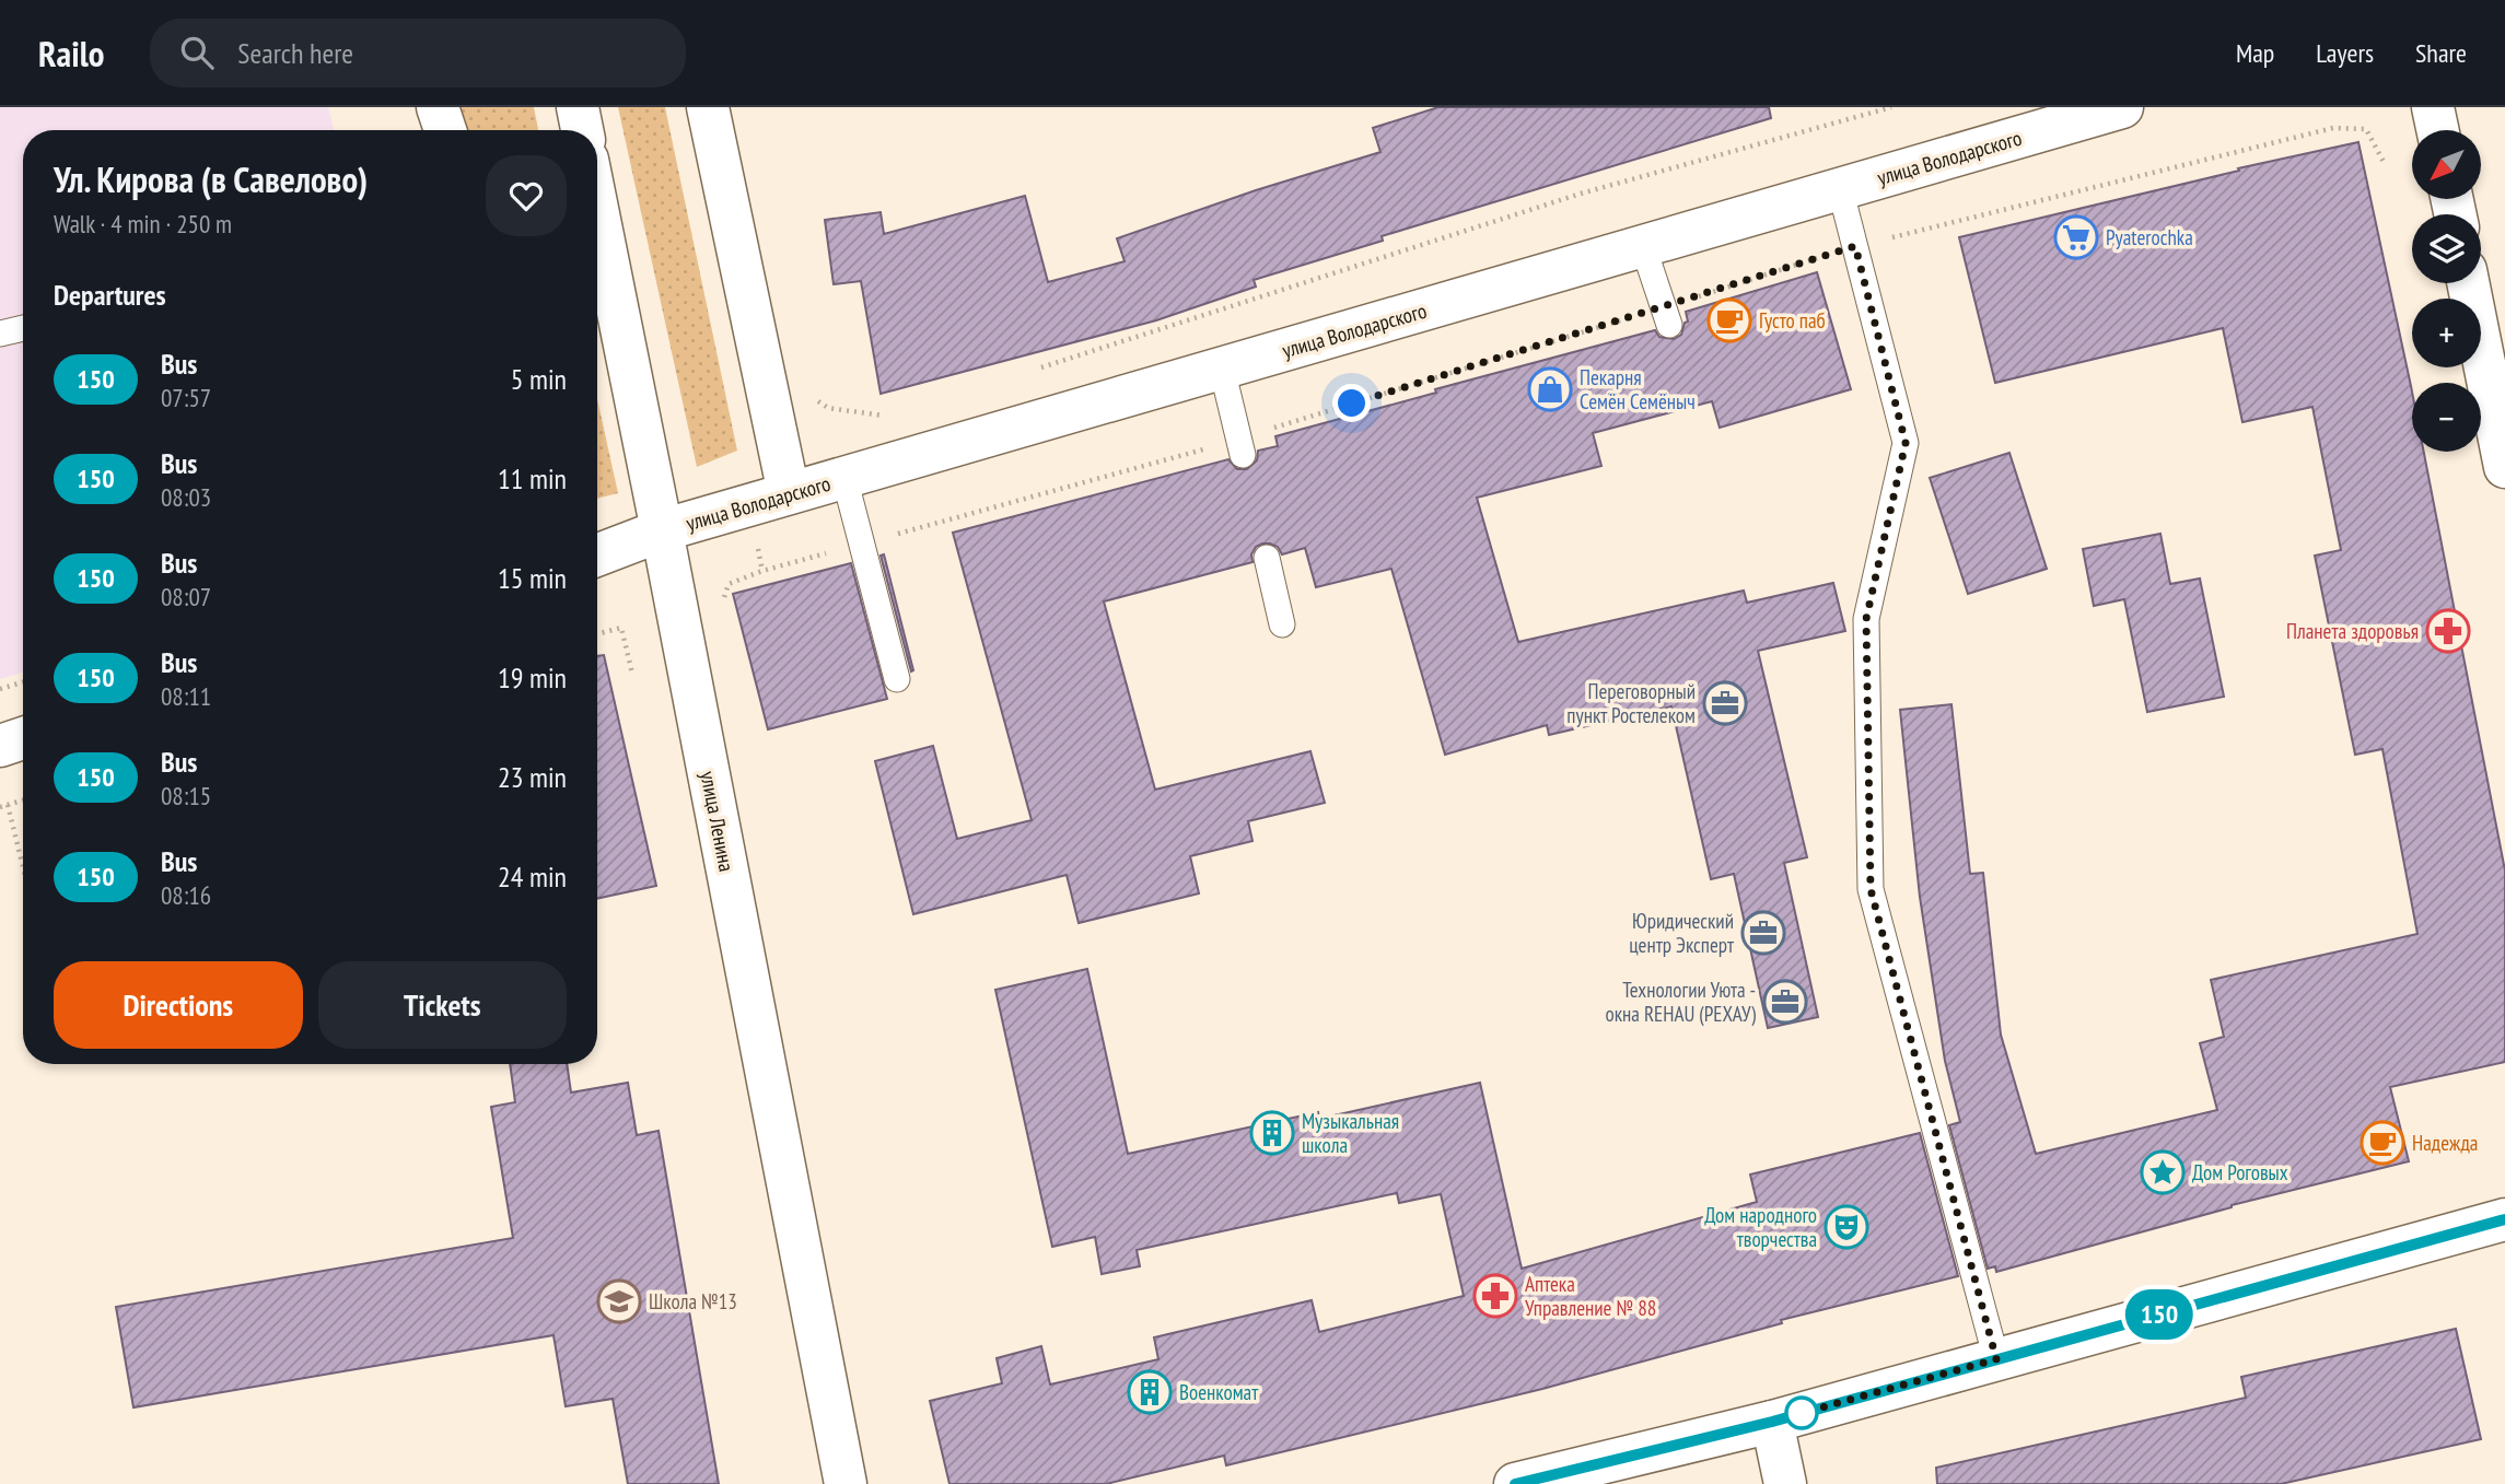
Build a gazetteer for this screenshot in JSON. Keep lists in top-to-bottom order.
{
  "streets": {
    "main road": ["улица Володарского", "улица Ленина"]
  },
  "crossings": [
    ["улица Володарского", "улица Ленина"]
  ],
  "places": {
    "supermarket": ["Pyaterochka"],
    "cafe": ["Густо паб", "Надежда"],
    "shop": ["Пекарня Семён Семёныч"],
    "pharmacy": ["Планета здоровья", "Аптека Управление № 88"],
    "office": ["Переговорный пункт Ростелеком", "Юридический центр Эксперт", "Технологии Уюта - окна REHAU (РЕХАУ)"],
    "building": ["Музыкальная школа", "Военкомат"],
    "place": ["Дом Роговых"],
    "theatre": ["Дом народного творчества"],
    "school or university": ["Школа №13"]
  },
  "lines": ["bus line 150"],
  "north": "bottom left",
  "page": {
    "header": "Railo",
    "search": "Search here",
    "nav": ["Map", "Layers", "Share"],
    "on_map": "150",
    "map_buttons": ["+", "−"],
    "heading": [
      ["Ул. Кирова (в Савелово)", "Walk · 4 min · 250 m"],
      "Departures"
    ],
    "list": [
      {
        "mark": "150",
        "name": "Bus",
        "note": "07:57",
        "value": "5 min"
      },
      {
        "mark": "150",
        "name": "Bus",
        "note": "08:03",
        "value": "11 min"
      },
      {
        "mark": "150",
        "name": "Bus",
        "note": "08:07",
        "value": "15 min"
      },
      {
        "mark": "150",
        "name": "Bus",
        "note": "08:11",
        "value": "19 min"
      },
      {
        "mark": "150",
        "name": "Bus",
        "note": "08:15",
        "value": "23 min"
      },
      {
        "mark": "150",
        "name": "Bus",
        "note": "08:16",
        "value": "24 min"
      }
    ],
    "buttons": ["Directions", "Tickets"]
  }
}
